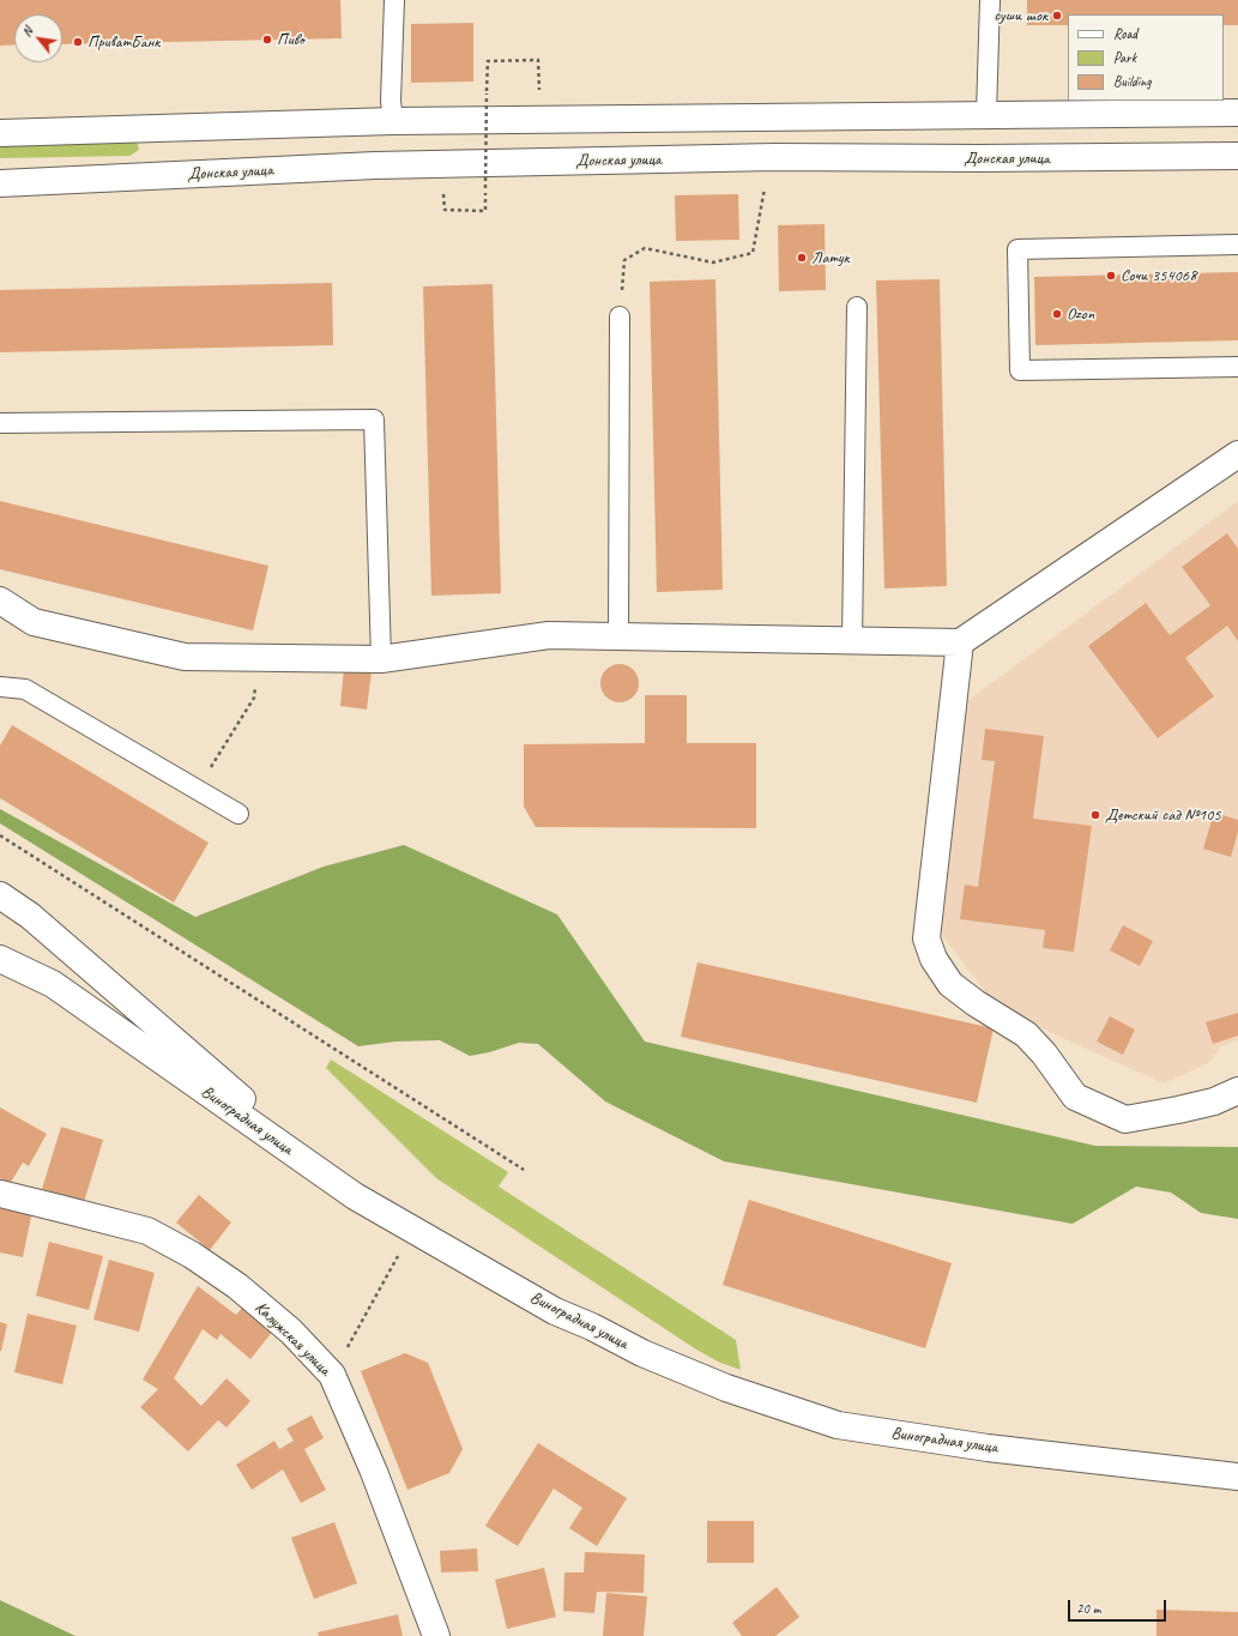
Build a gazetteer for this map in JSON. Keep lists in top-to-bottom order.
{
  "streets": {
    "main road": ["Донская улица", "Виноградная улица", "Калужская улица"]
  },
  "places": [
    "суши шок",
    "Пиво",
    "ПриватБанк",
    "Латук",
    "Сочи 354068",
    "Ozon",
    "Детский сад №105"
  ],
  "legend": ["Road", "Park", "Building"],
  "scale_bar": "20 m",
  "north": "top left"
}
